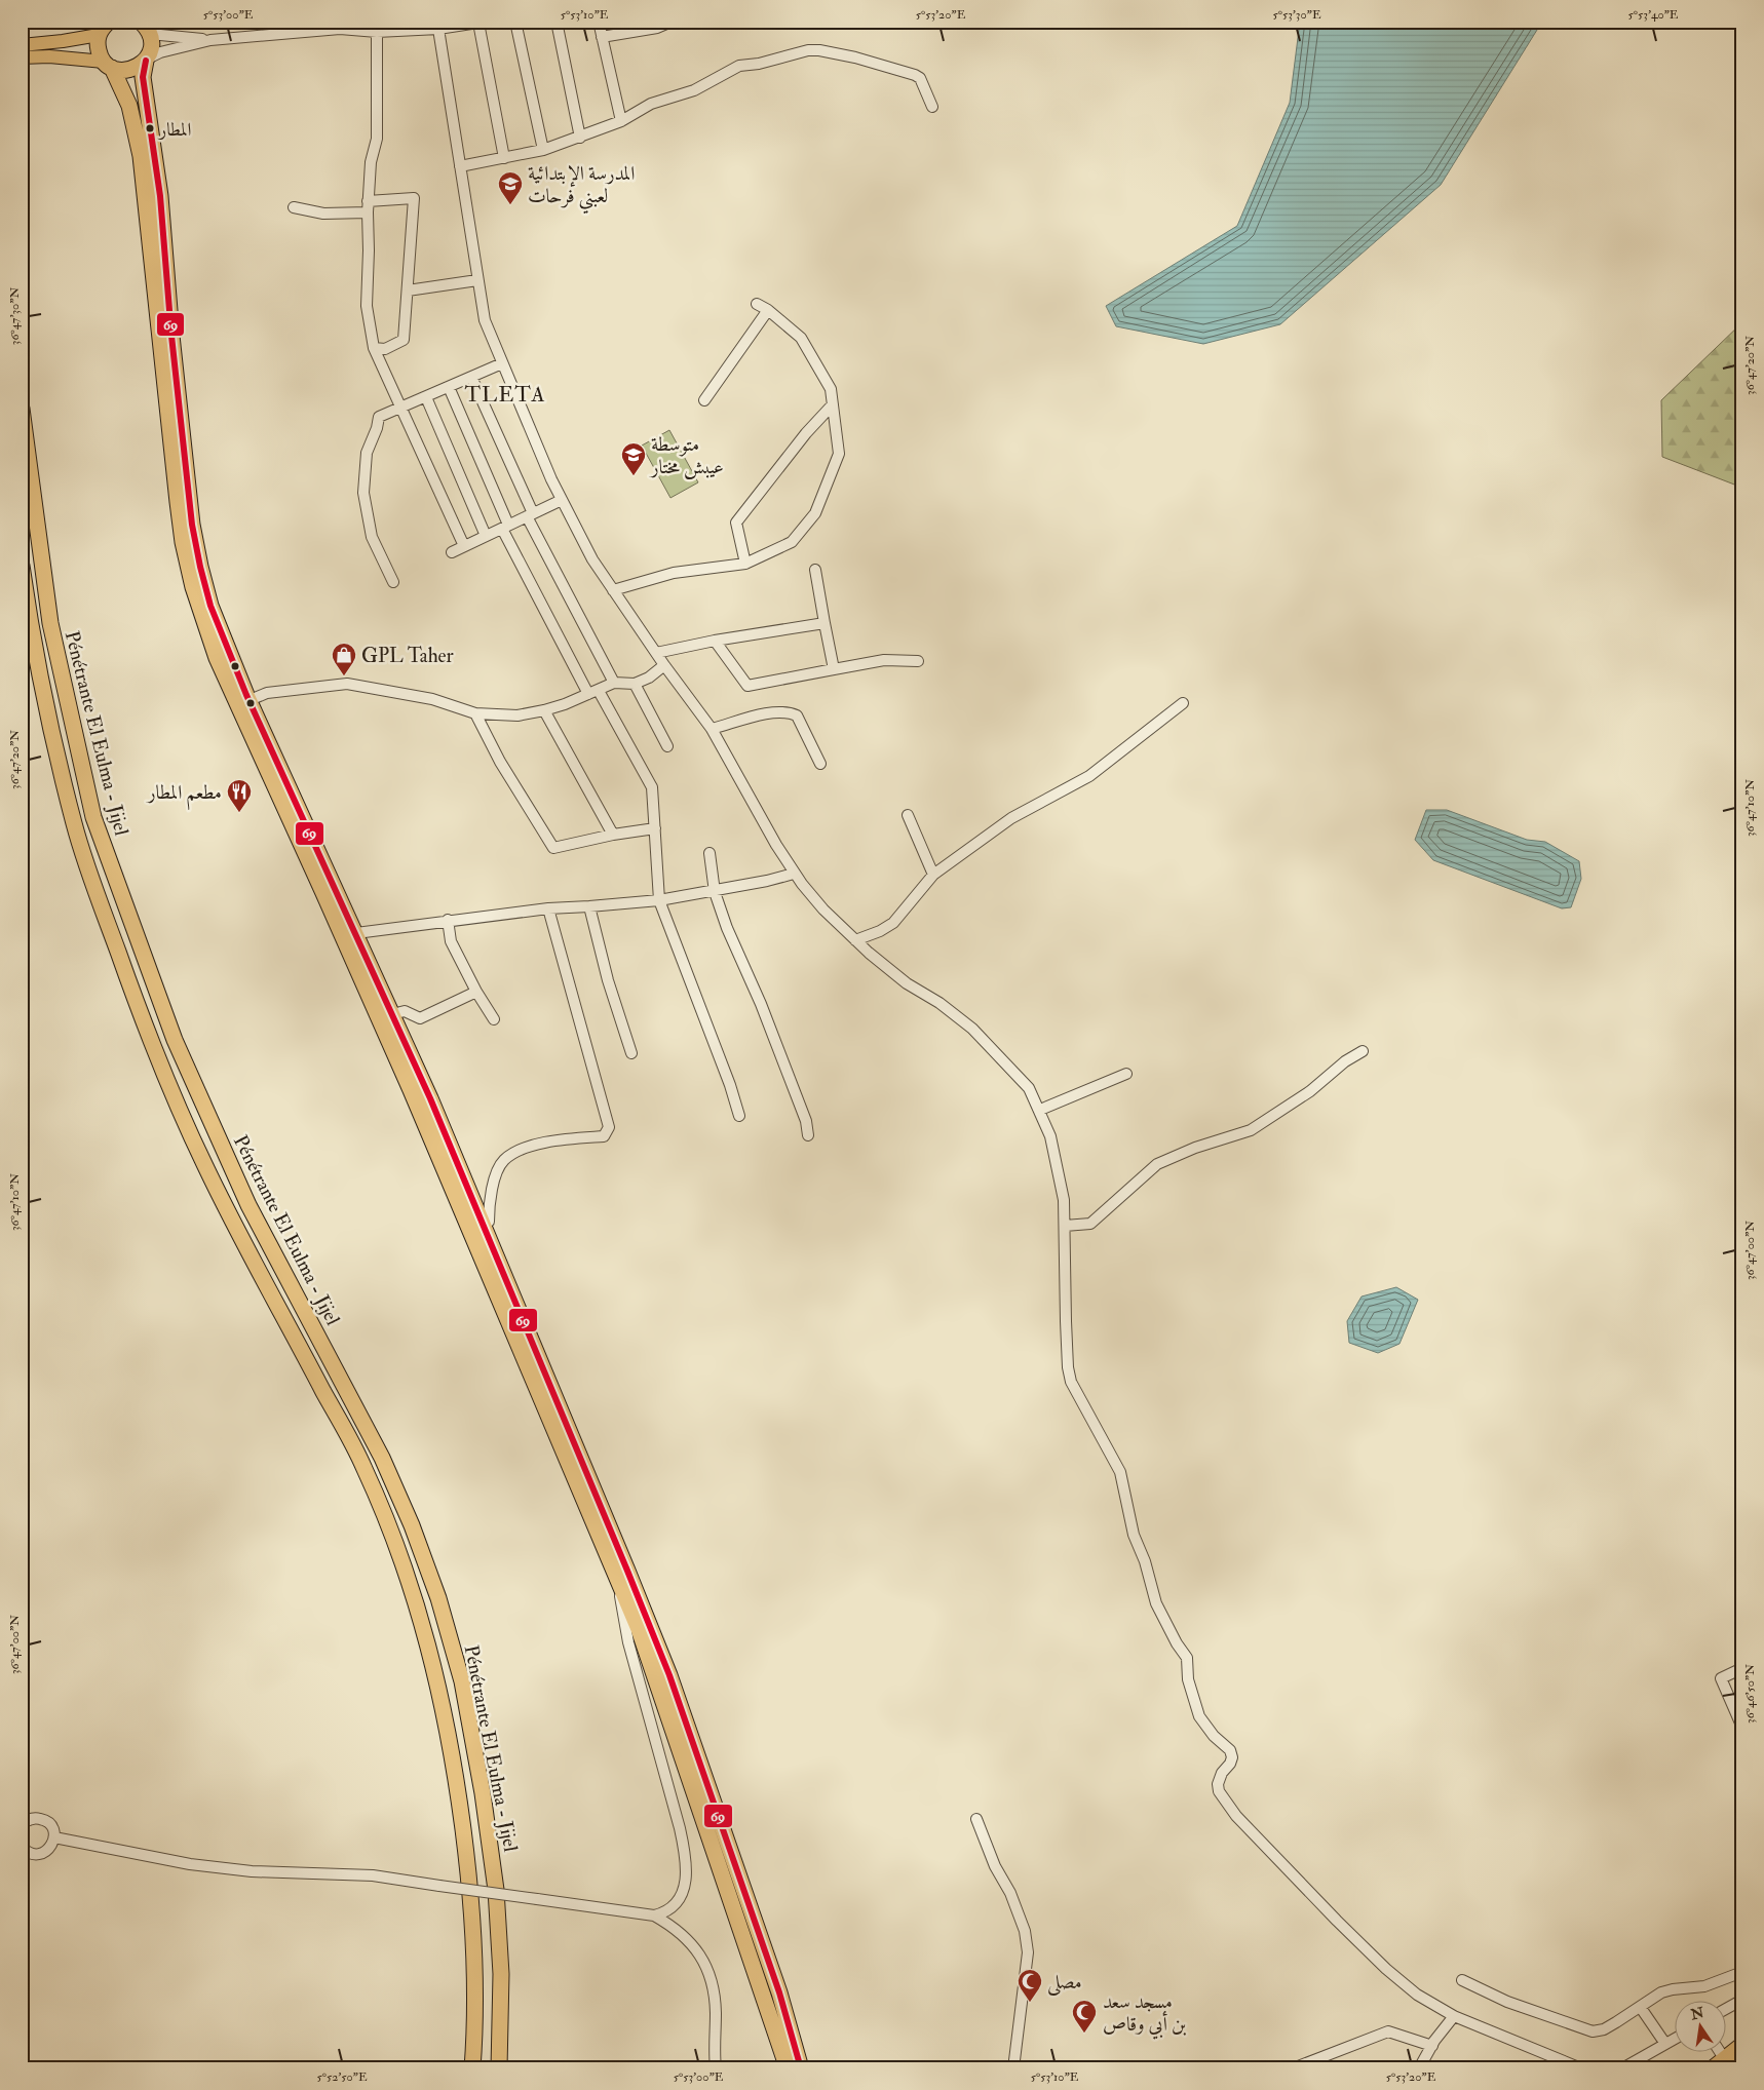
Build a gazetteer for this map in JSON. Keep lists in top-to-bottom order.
{
  "streets": {
    "highway": ["Pénétrante El Eulma - Jijel"]
  },
  "districts": ["TLETA"],
  "places": {
    "other": ["المطار"],
    "school or university": ["المدرسة الإبتدائية لعبني فرحات", "متوسطة عيبش مختار"],
    "shop": ["GPL Taher"],
    "restaurant": ["مطعم المطار"],
    "mosque": ["مصلى", "مسجد سعد بن أبي وقاص"]
  },
  "lines": ["transit line 69"],
  "north": "top",
  "coordinates": [
    "5°53'00\"E",
    "5°53'10\"E",
    "5°53'20\"E",
    "5°53'30\"E",
    "5°53'40\"E",
    "36°47'30\"N",
    "36°47'20\"N",
    "36°47'10\"N",
    "36°47'00\"N",
    "36°46'50\"N",
    "5°52'50\"E"
  ]
}
